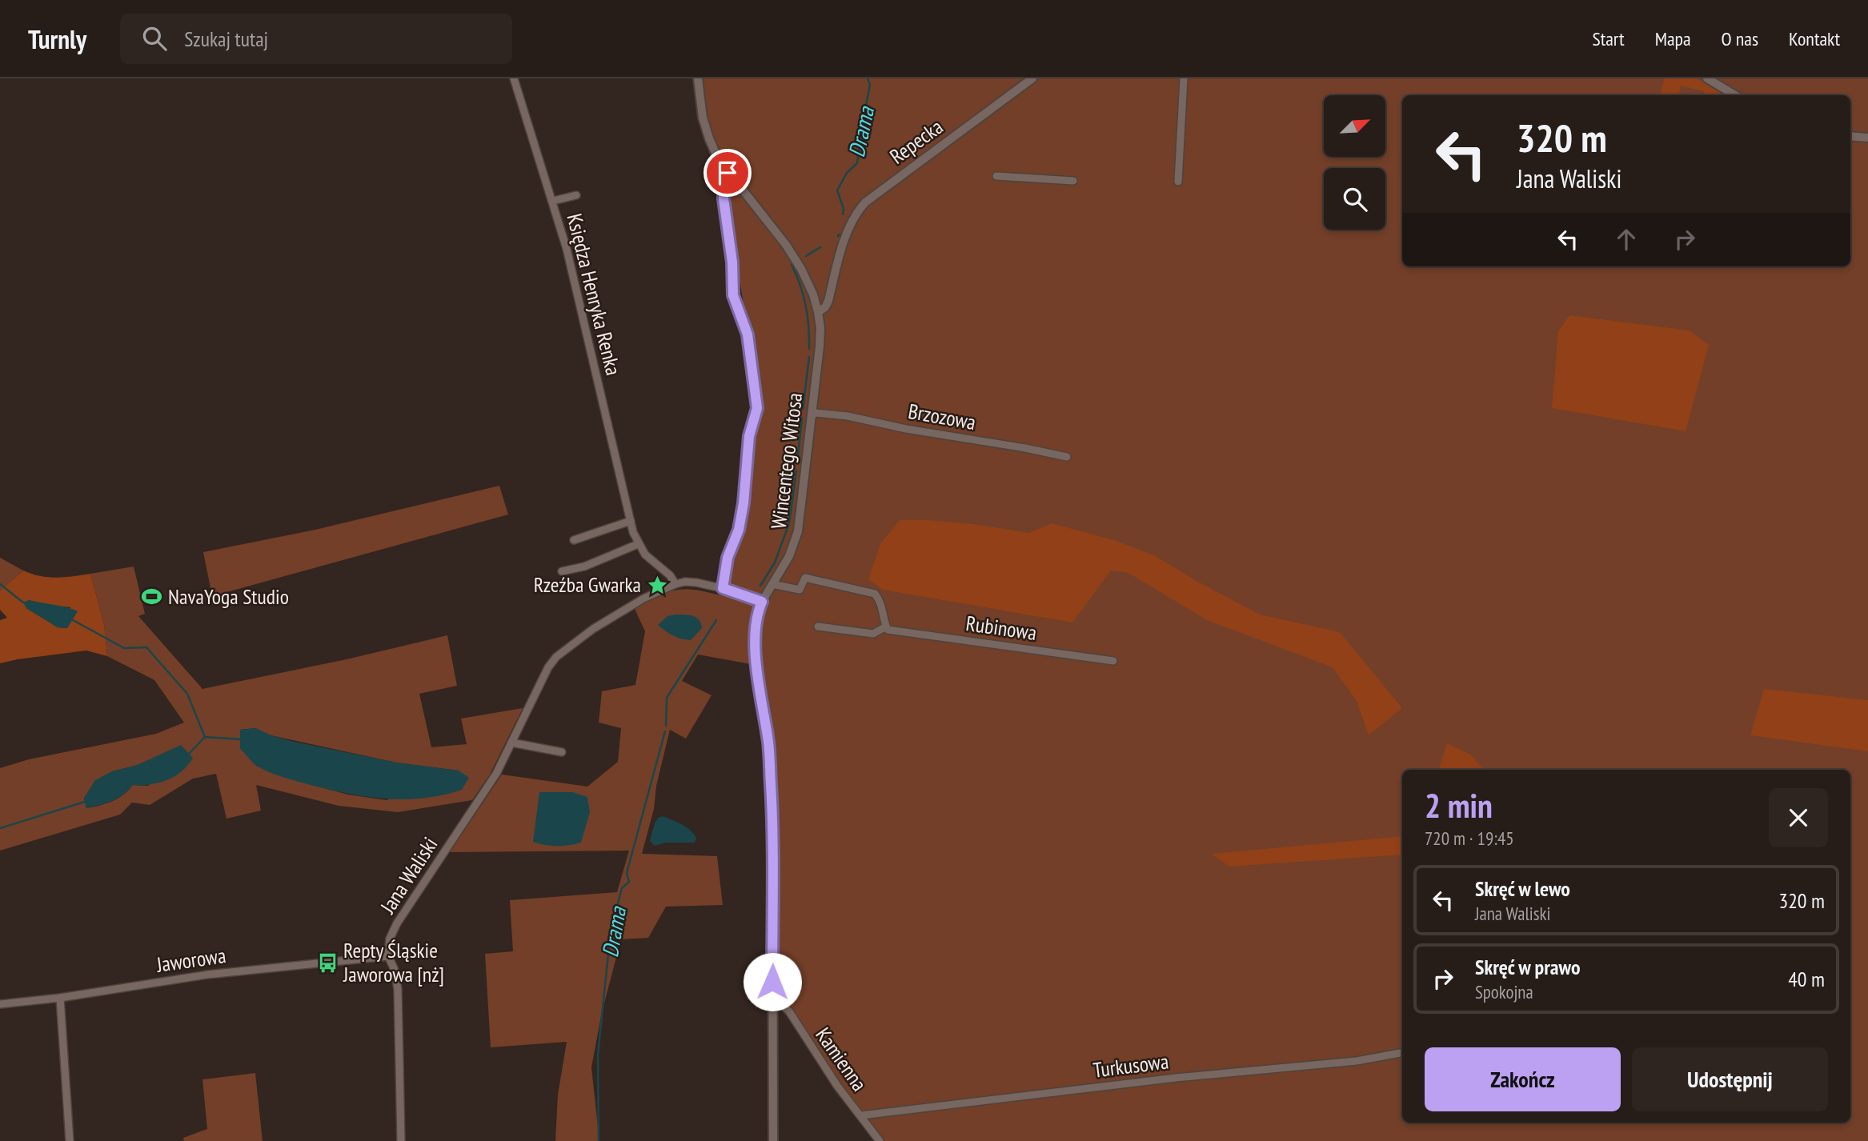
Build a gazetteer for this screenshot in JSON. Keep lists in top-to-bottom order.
{
  "streets": {
    "street": [
      "Repecka",
      "Księdza Henryka Renka",
      "Brzozowa",
      "Wincentego Witosa",
      "Rubinowa",
      "Jana Waliski",
      "Jaworowa",
      "Kamienna",
      "Turkusowa"
    ]
  },
  "crossings": [
    ["Repecka", "Wincentego Witosa"],
    ["Księdza Henryka Renka", "Jana Waliski"],
    ["Brzozowa", "Wincentego Witosa"],
    ["Wincentego Witosa", "Jana Waliski"],
    ["Wincentego Witosa", "Kamienna"],
    ["Jana Waliski", "Jaworowa"],
    ["Kamienna", "Turkusowa"]
  ],
  "water": ["Drama"],
  "places": {
    "place": ["Rzeźba Gwarka"],
    "sports": ["NavaYoga Studio"],
    "bus stop": ["Repty Śląskie Jaworowa [nż]"]
  },
  "north": "top right",
  "page": {
    "header": "Turnly",
    "search": "Szukaj tutaj",
    "nav": [
      "Start",
      "Mapa",
      "O nas",
      "Kontakt"
    ],
    "turn": ["320 m", "Jana Waliski"],
    "heading": ["2 min", "720 m · 19:45"],
    "list": [
      {
        "name": "Skręć w lewo",
        "note": "Jana Waliski",
        "value": "320 m"
      },
      {
        "name": "Skręć w prawo",
        "note": "Spokojna",
        "value": "40 m"
      }
    ],
    "buttons": ["Zakończ", "Udostępnij"]
  }
}
